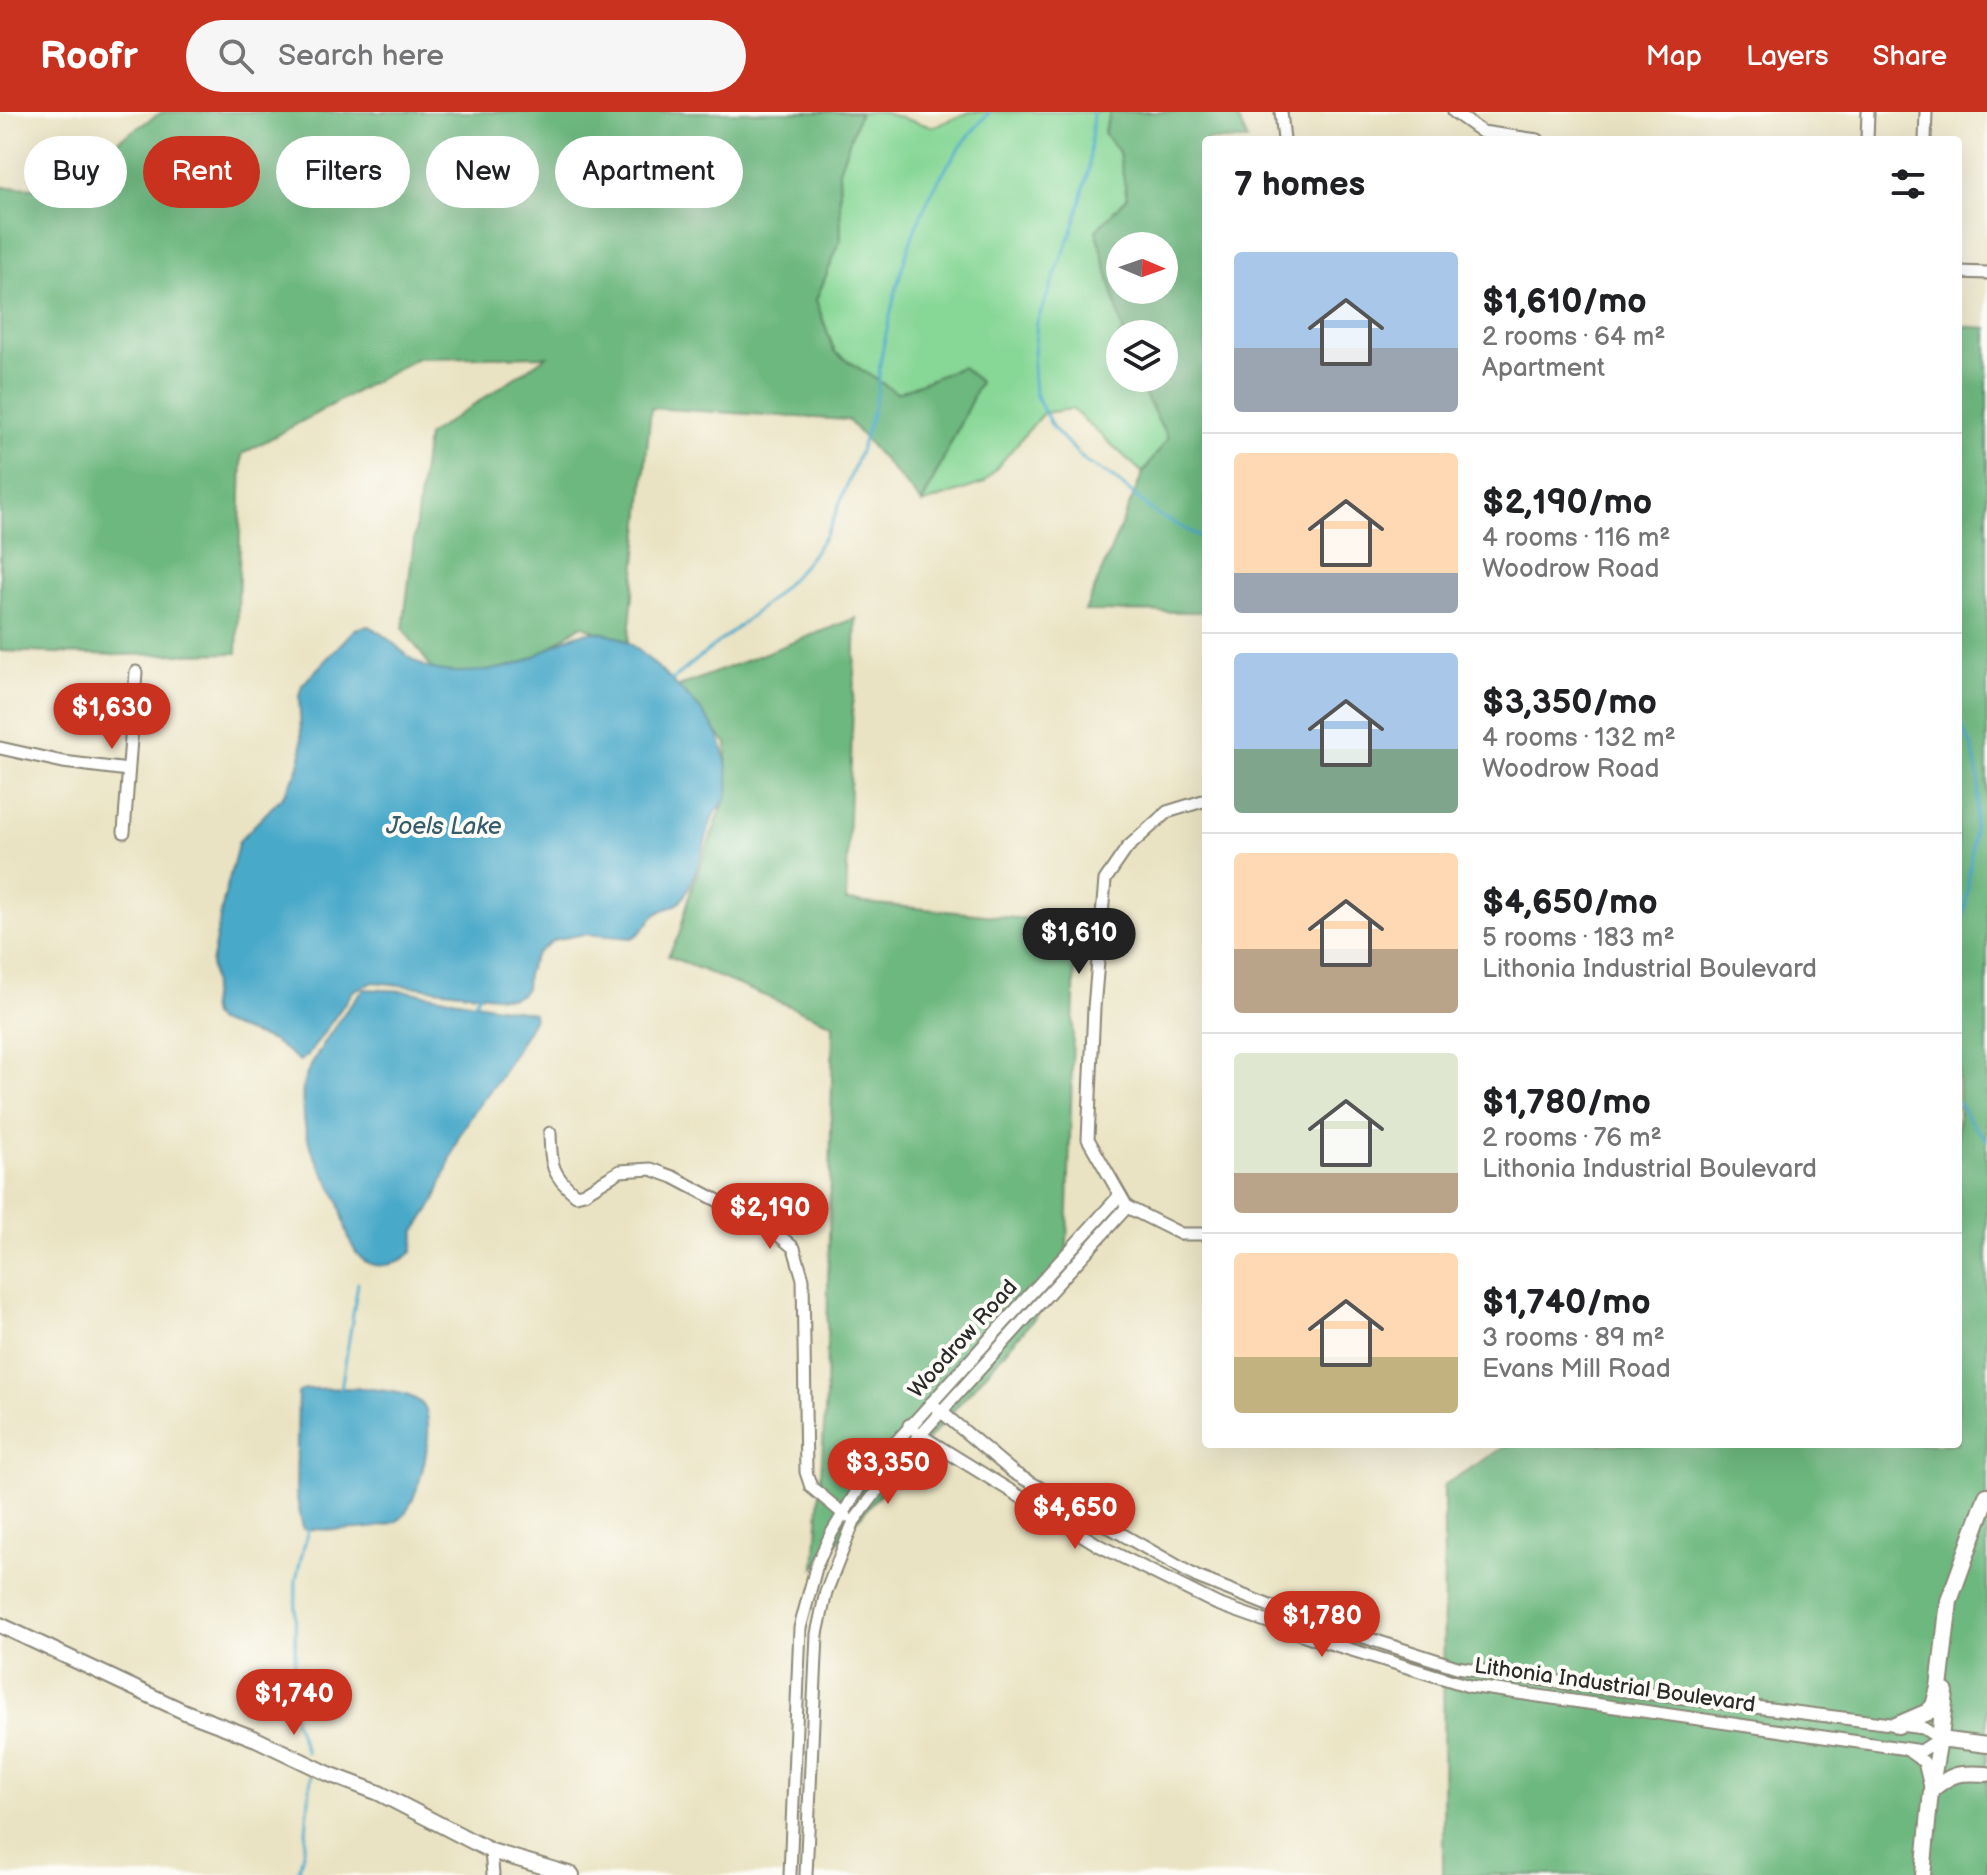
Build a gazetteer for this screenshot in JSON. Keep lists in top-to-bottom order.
{
  "streets": {
    "main road": ["Lithonia Industrial Boulevard"],
    "street": ["Woodrow Road"]
  },
  "crossings": [
    ["Woodrow Road", "Lithonia Industrial Boulevard"]
  ],
  "water": ["Joels Lake"],
  "north": "right",
  "page": {
    "header": "Roofr",
    "search": "Search here",
    "nav": ["Map", "Layers", "Share"],
    "chip": [
      "Buy",
      "Rent",
      "Filters",
      "New",
      "Apartment"
    ],
    "heading": "7 homes",
    "list": [
      {
        "name": "$1,610/mo",
        "note": "2 rooms · 64 m² · Apartment"
      },
      {
        "name": "$2,190/mo",
        "note": "4 rooms · 116 m² · Woodrow Road"
      },
      {
        "name": "$3,350/mo",
        "note": "4 rooms · 132 m² · Woodrow Road"
      },
      {
        "name": "$4,650/mo",
        "note": "5 rooms · 183 m² · Lithonia Industrial Boulevard"
      },
      {
        "name": "$1,780/mo",
        "note": "2 rooms · 76 m² · Lithonia Industrial Boulevard"
      },
      {
        "name": "$1,740/mo",
        "note": "3 rooms · 89 m² · Evans Mill Road"
      }
    ],
    "price": [
      "$1,630",
      "$1,610",
      "$2,190",
      "$3,350",
      "$4,650",
      "$1,780",
      "$1,740"
    ]
  }
}
